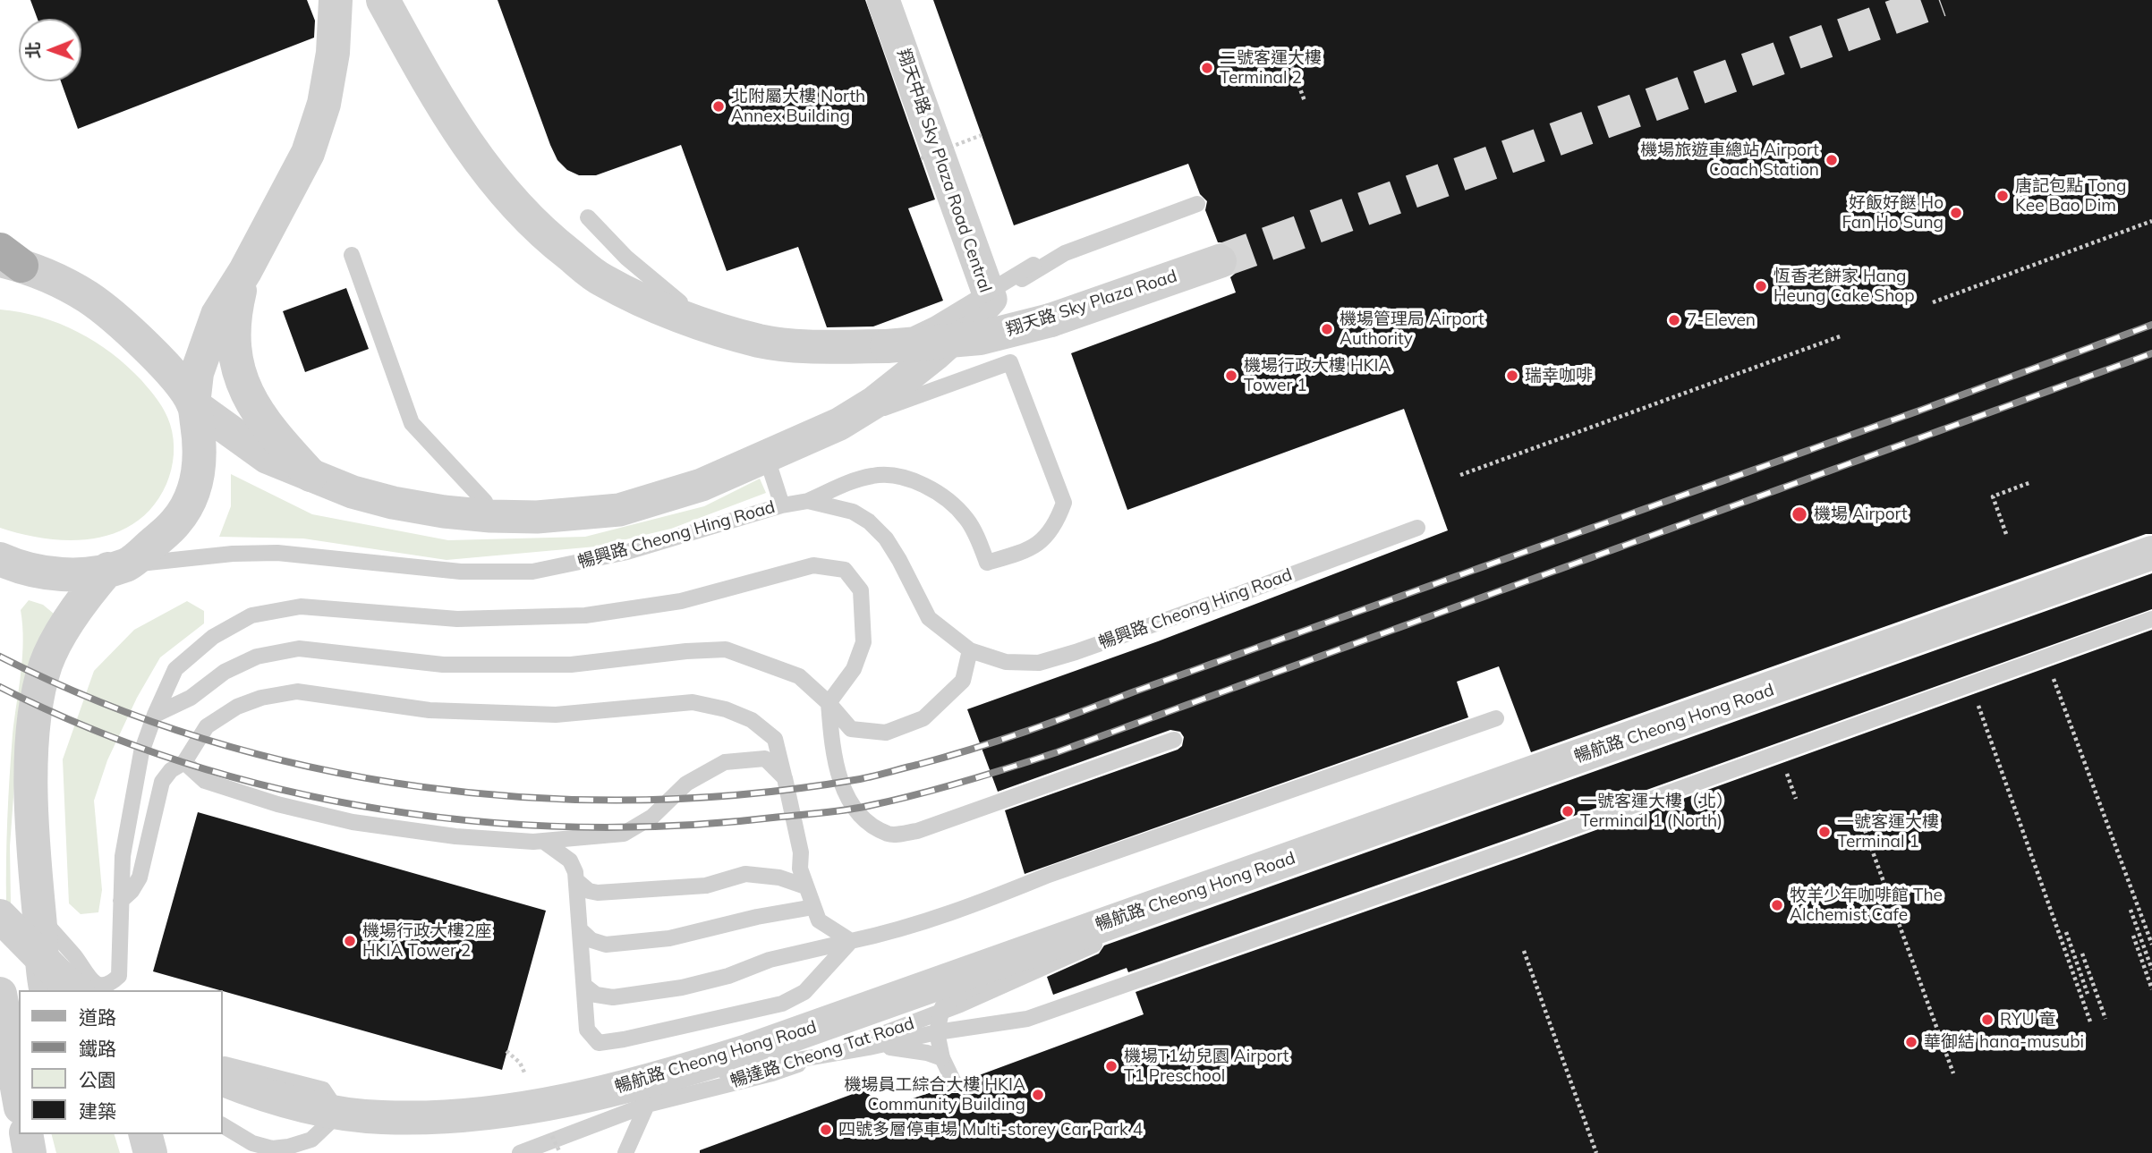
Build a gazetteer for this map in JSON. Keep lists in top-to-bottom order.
{
  "streets": {
    "street": ["翔天中路 Sky Plaza Road Central", "翔天路 Sky Plaza Road", "暢航路 Cheong Hong Road"],
    "lane": ["暢興路 Cheong Hing Road", "暢達路 Cheong Tat Road"]
  },
  "crossings": [
    ["翔天中路 Sky Plaza Road Central", "翔天路 Sky Plaza Road"]
  ],
  "places": [
    "二號客運大樓 Terminal 2",
    "北附屬大樓 North Annex Building",
    "機場旅遊車總站 Airport Coach Station",
    "唐記包點 Tong Kee Bao Dim",
    "好飯好餸 Ho Fan Ho Sung",
    "恆香老餅家 Hang Heung Cake Shop",
    "7-Eleven",
    "機場管理局 Airport Authority",
    "機場行政大樓 HKIA Tower 1",
    "瑞幸咖啡",
    "機場 Airport",
    "一號客運大樓（北） Terminal 1 (North)",
    "一號客運大樓 Terminal 1",
    "牧羊少年咖啡館 The Alchemist Cafe",
    "機場行政大樓2座 HKIA Tower 2",
    "RYU 竜",
    "華御結 hana-musubi",
    "機場T1幼兒園 Airport T1 Preschool",
    "機場員工綜合大樓 HKIA Community Building",
    "四號多層停車場 Multi-storey Car Park 4"
  ],
  "legend": [
    "道路",
    "鐵路",
    "公園",
    "建築"
  ],
  "north": "left"
}
